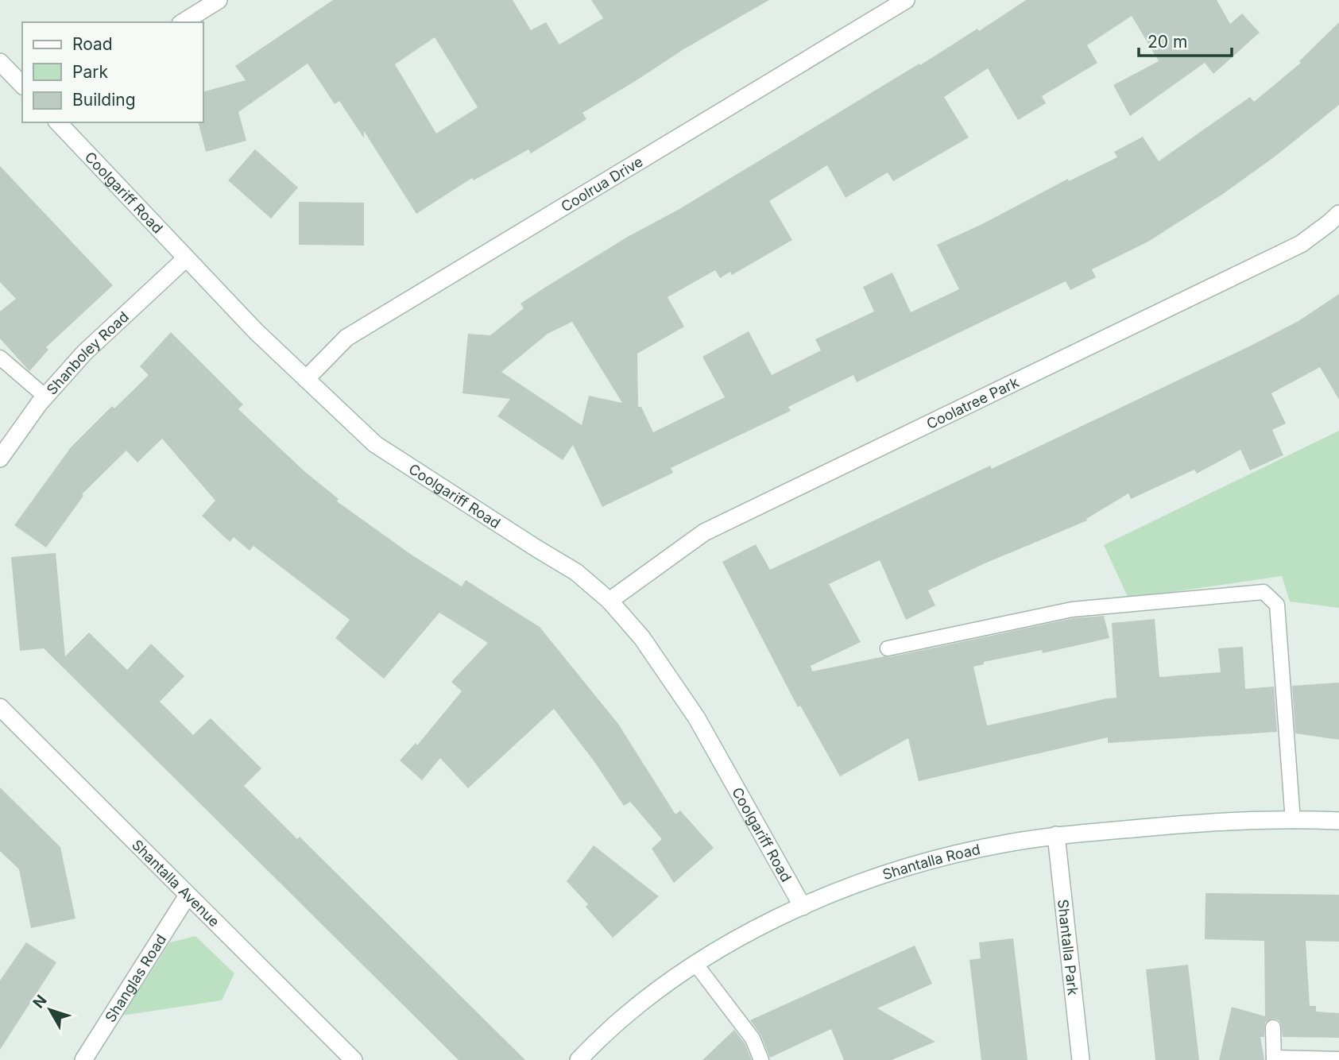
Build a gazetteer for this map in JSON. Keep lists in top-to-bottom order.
{
  "streets": {
    "street": [
      "Coolrua Drive",
      "Coolgariff Road",
      "Shanboley Road",
      "Coolatree Park",
      "Shantalla Road",
      "Shantalla Avenue",
      "Shantalla Park",
      "Shanglas Road"
    ]
  },
  "crossings": [
    ["Coolrua Drive", "Coolgariff Road"],
    ["Coolgariff Road", "Shanboley Road"],
    ["Coolgariff Road", "Coolatree Park"],
    ["Coolgariff Road", "Shantalla Road"],
    ["Shantalla Road", "Shantalla Park"],
    ["Shantalla Avenue", "Shanglas Road"]
  ],
  "legend": ["Road", "Park", "Building"],
  "scale_bar": "20 m",
  "north": "top left"
}
